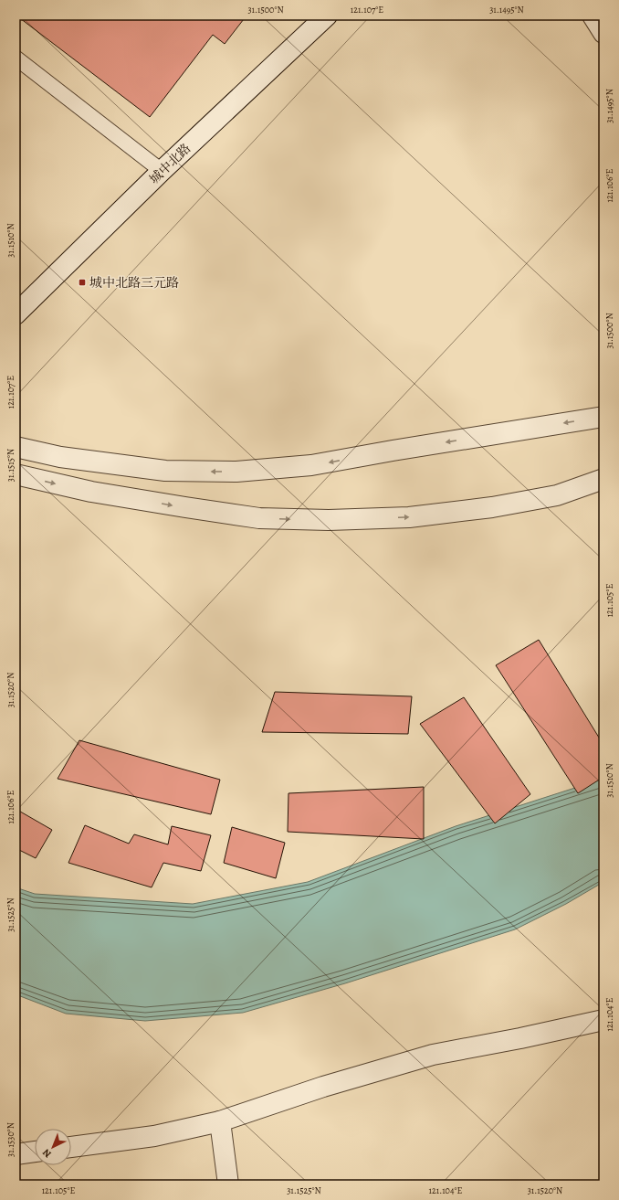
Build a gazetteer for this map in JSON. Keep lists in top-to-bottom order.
{
  "streets": {
    "street": ["城中北路"]
  },
  "places": {
    "transit": ["城中北路三元路"]
  },
  "north": "bottom left",
  "coordinates": [
    "31.1500°N",
    "121.107°E",
    "31.1495°N",
    "121.106°E",
    "31.1510°N",
    "31.1515°N",
    "121.105°E",
    "31.1520°N",
    "31.1525°N",
    "121.104°E",
    "31.1530°N"
  ]
}
